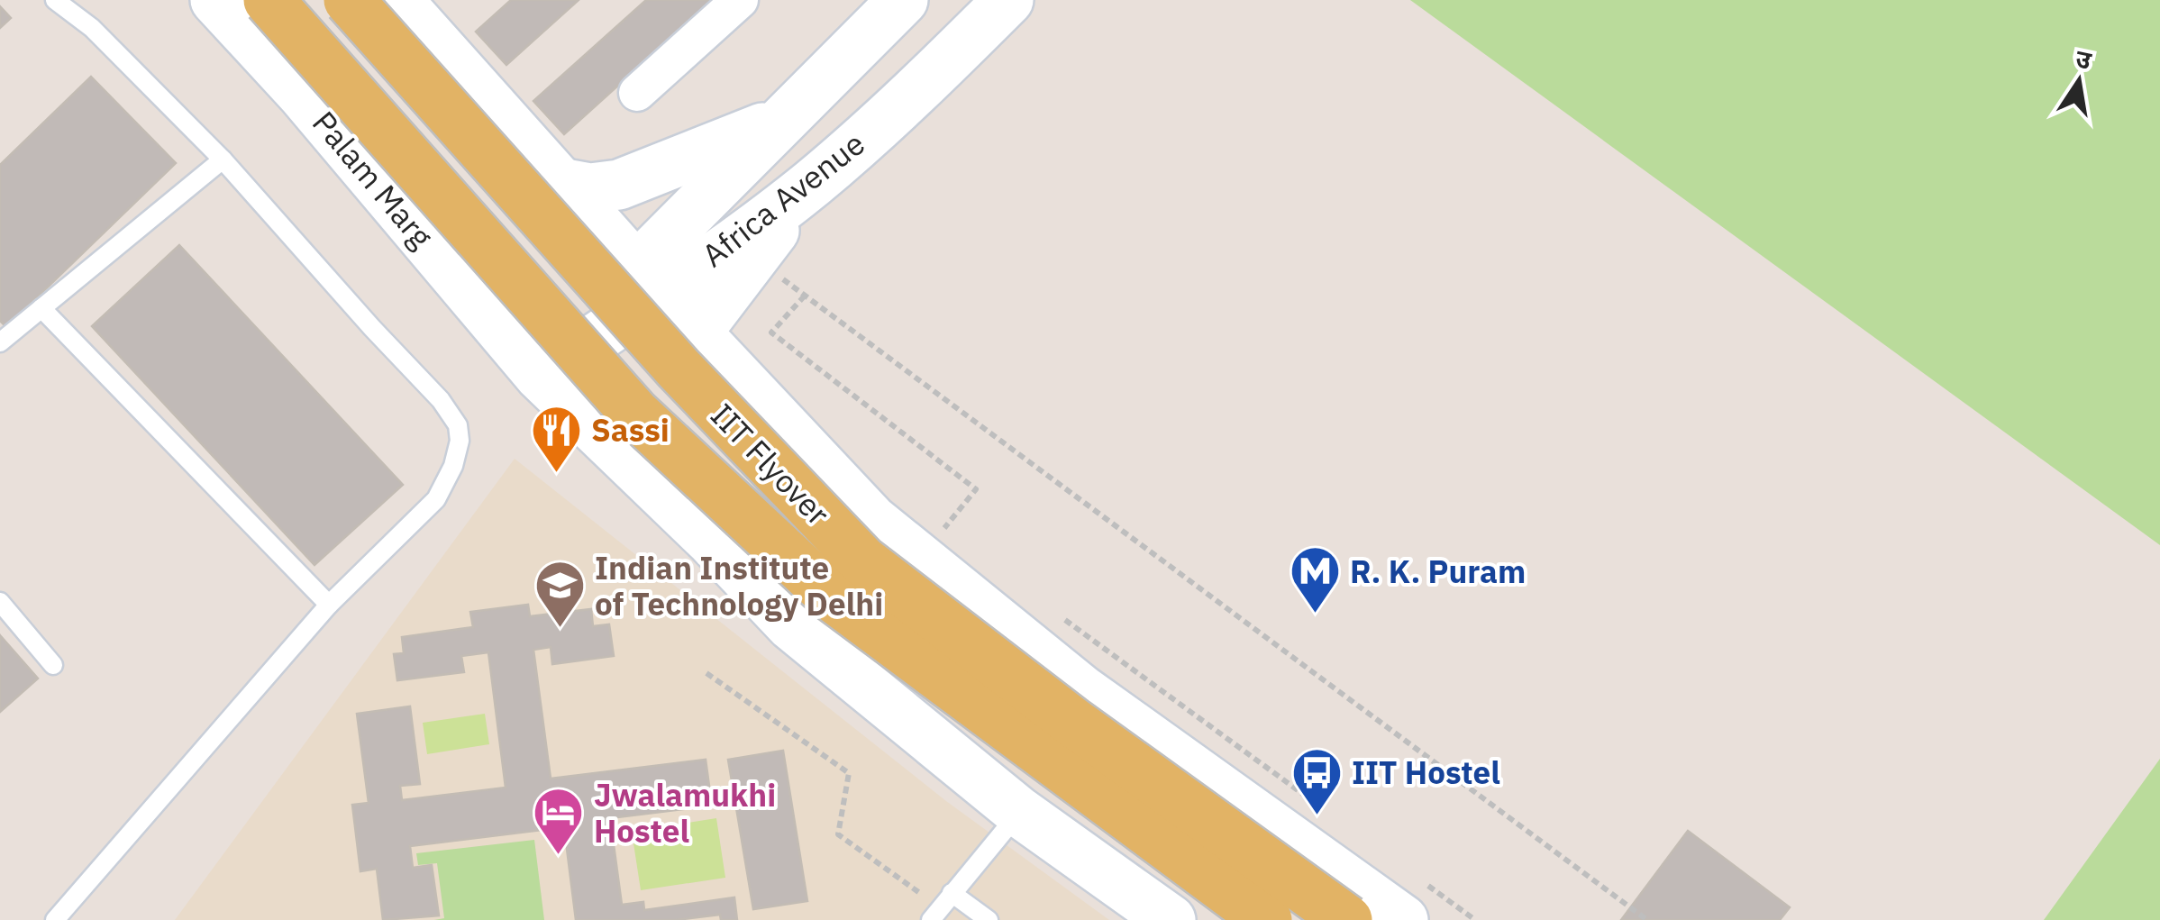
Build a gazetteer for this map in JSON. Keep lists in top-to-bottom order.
{
  "streets": {
    "main road": ["Palam Marg", "Africa Avenue", "IIT Flyover"]
  },
  "crossings": [
    ["Palam Marg", "Africa Avenue"]
  ],
  "places": {
    "restaurant": ["Sassi"],
    "metro station": ["R. K. Puram"],
    "school or university": ["Indian Institute of Technology Delhi"],
    "bus stop": ["IIT Hostel"],
    "hotel": ["Jwalamukhi Hostel"]
  },
  "north": "top"
}
